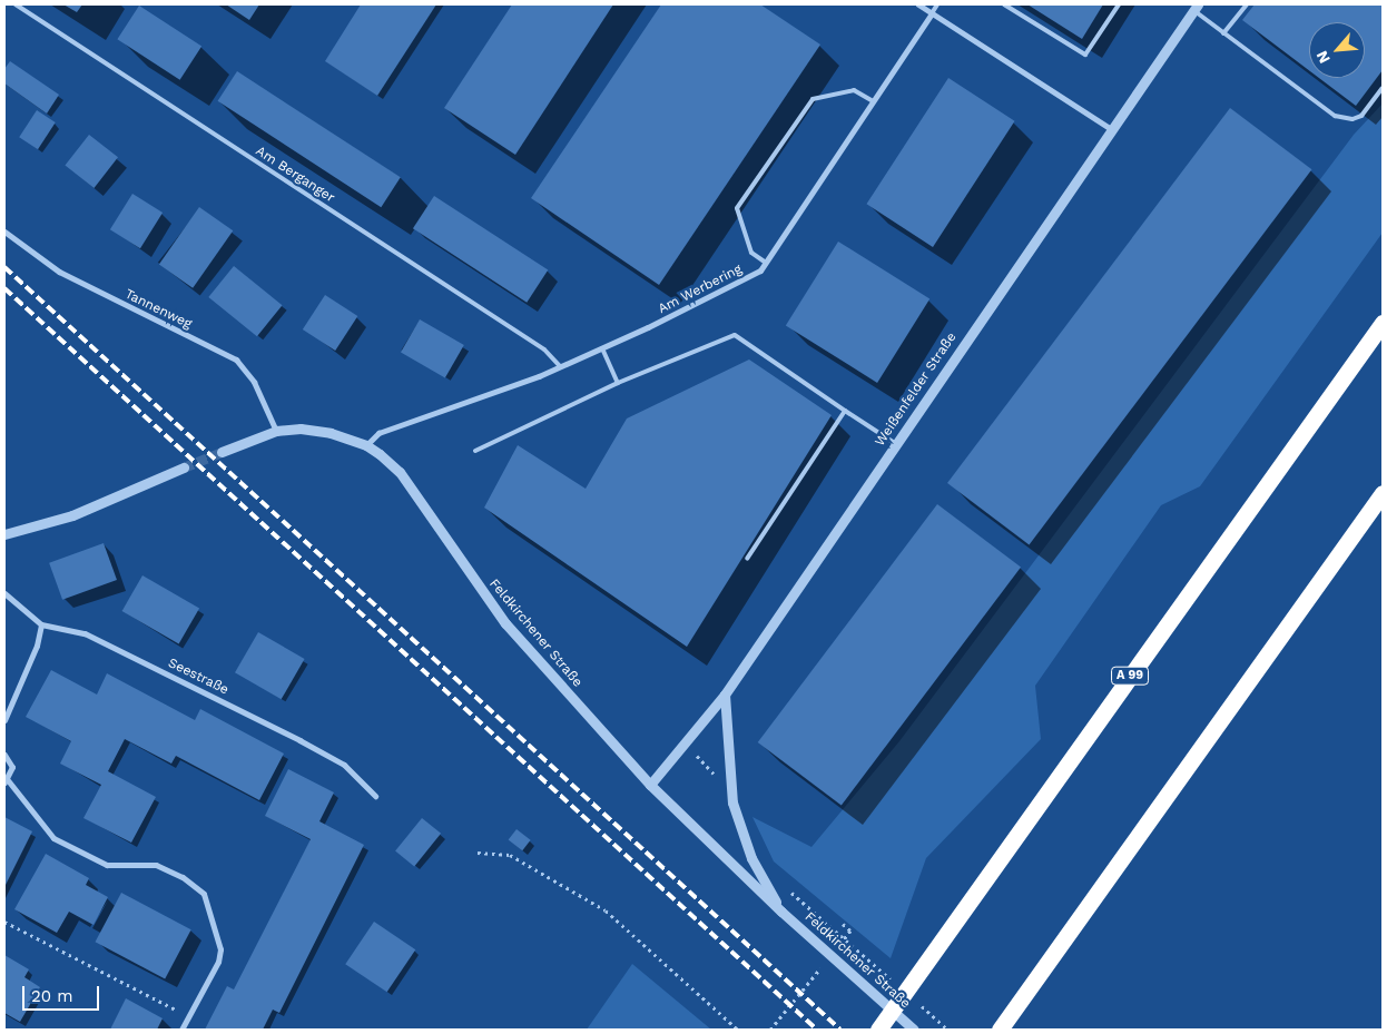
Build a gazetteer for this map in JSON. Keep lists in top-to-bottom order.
{
  "streets": {
    "highway": ["A 99"],
    "street": [
      "Am Werbering",
      "Tannenweg",
      "Weißenfelder Straße",
      "Feldkirchener Straße",
      "Seestraße"
    ],
    "lane": ["Am Berganger"]
  },
  "crossings": [
    ["Am Berganger", "Am Werbering"],
    ["Am Werbering", "Feldkirchener Straße"],
    ["Tannenweg", "Feldkirchener Straße"],
    ["Weißenfelder Straße", "Feldkirchener Straße"]
  ],
  "scale_bar": "20 m",
  "north": "bottom left"
}
